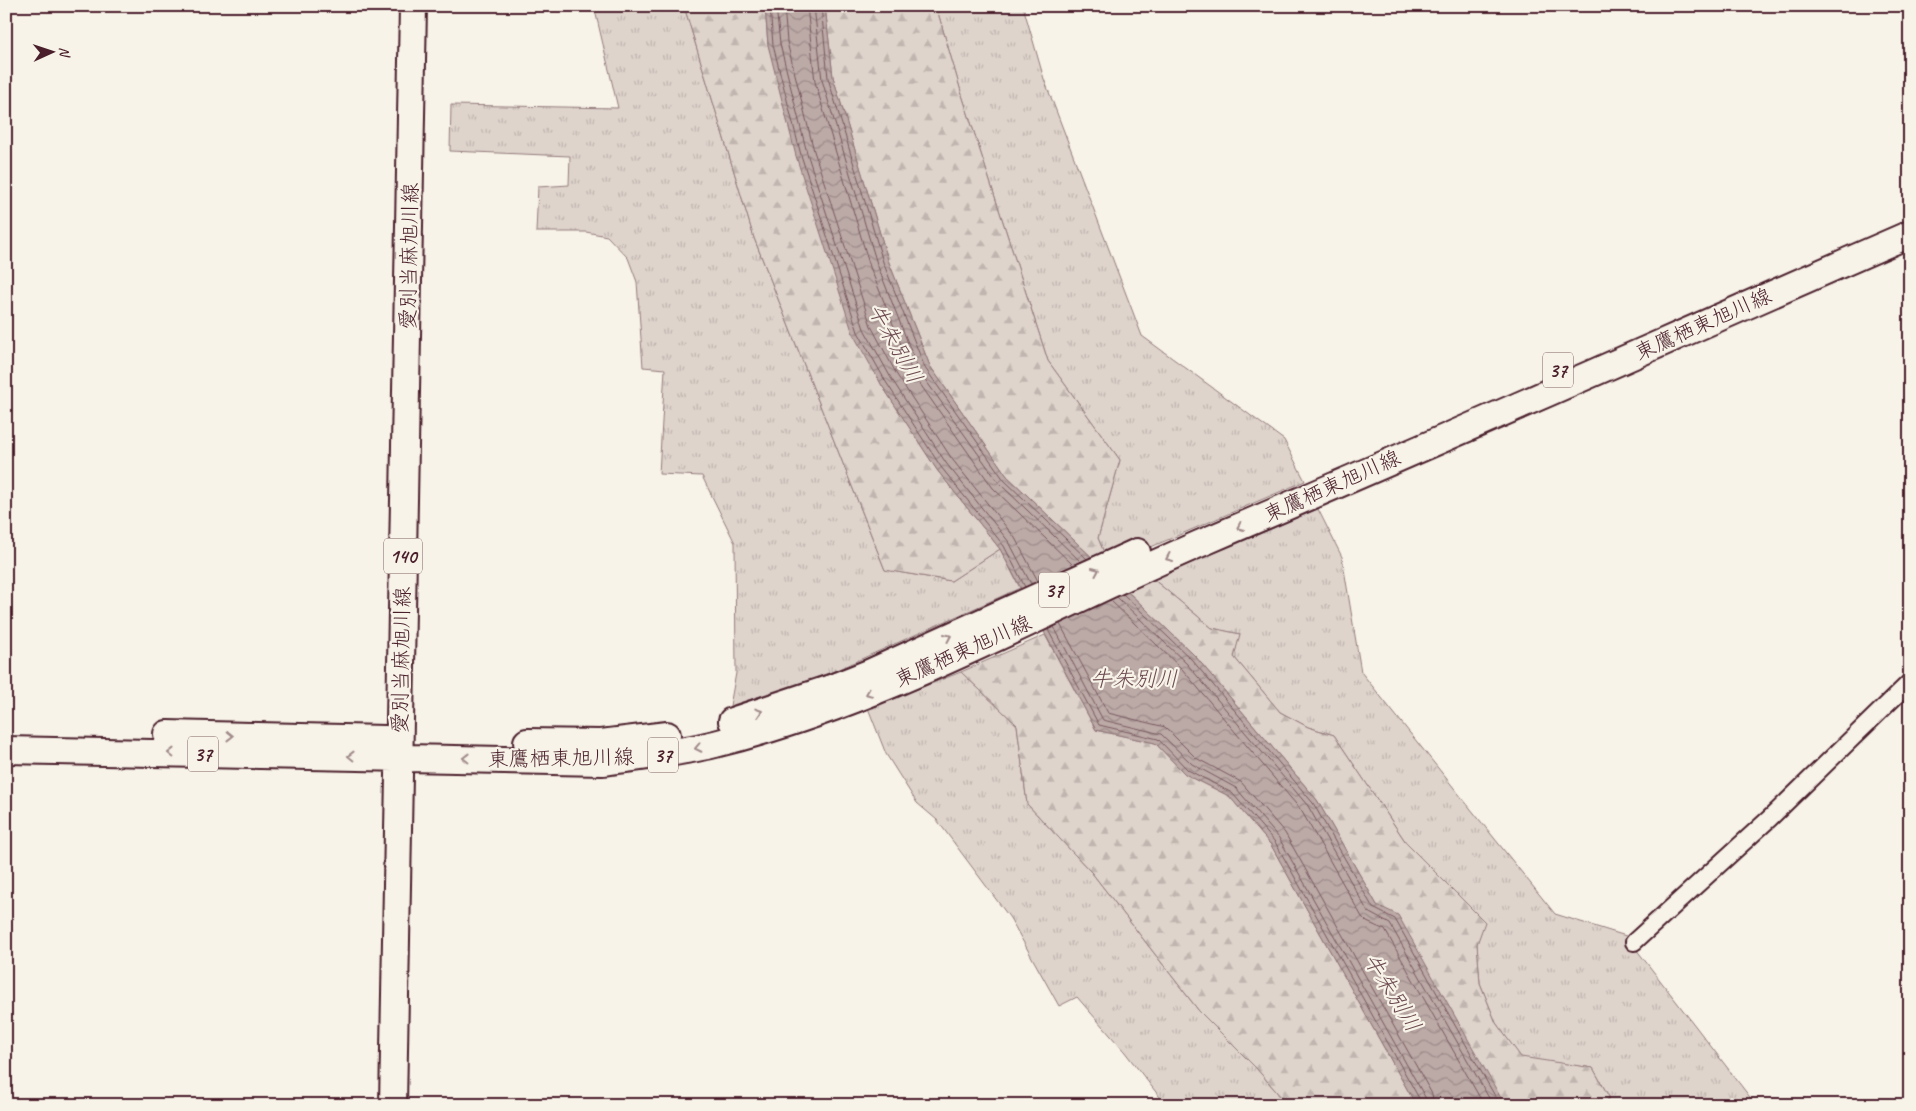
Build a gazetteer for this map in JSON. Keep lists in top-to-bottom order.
{
  "streets": {
    "main road": [
      "愛別当麻旭川線",
      "東鷹栖東旭川線",
      "37",
      "140"
    ]
  },
  "crossings": [
    ["愛別当麻旭川線", "東鷹栖東旭川線"]
  ],
  "water": ["牛朱別川"],
  "north": "right"
}
